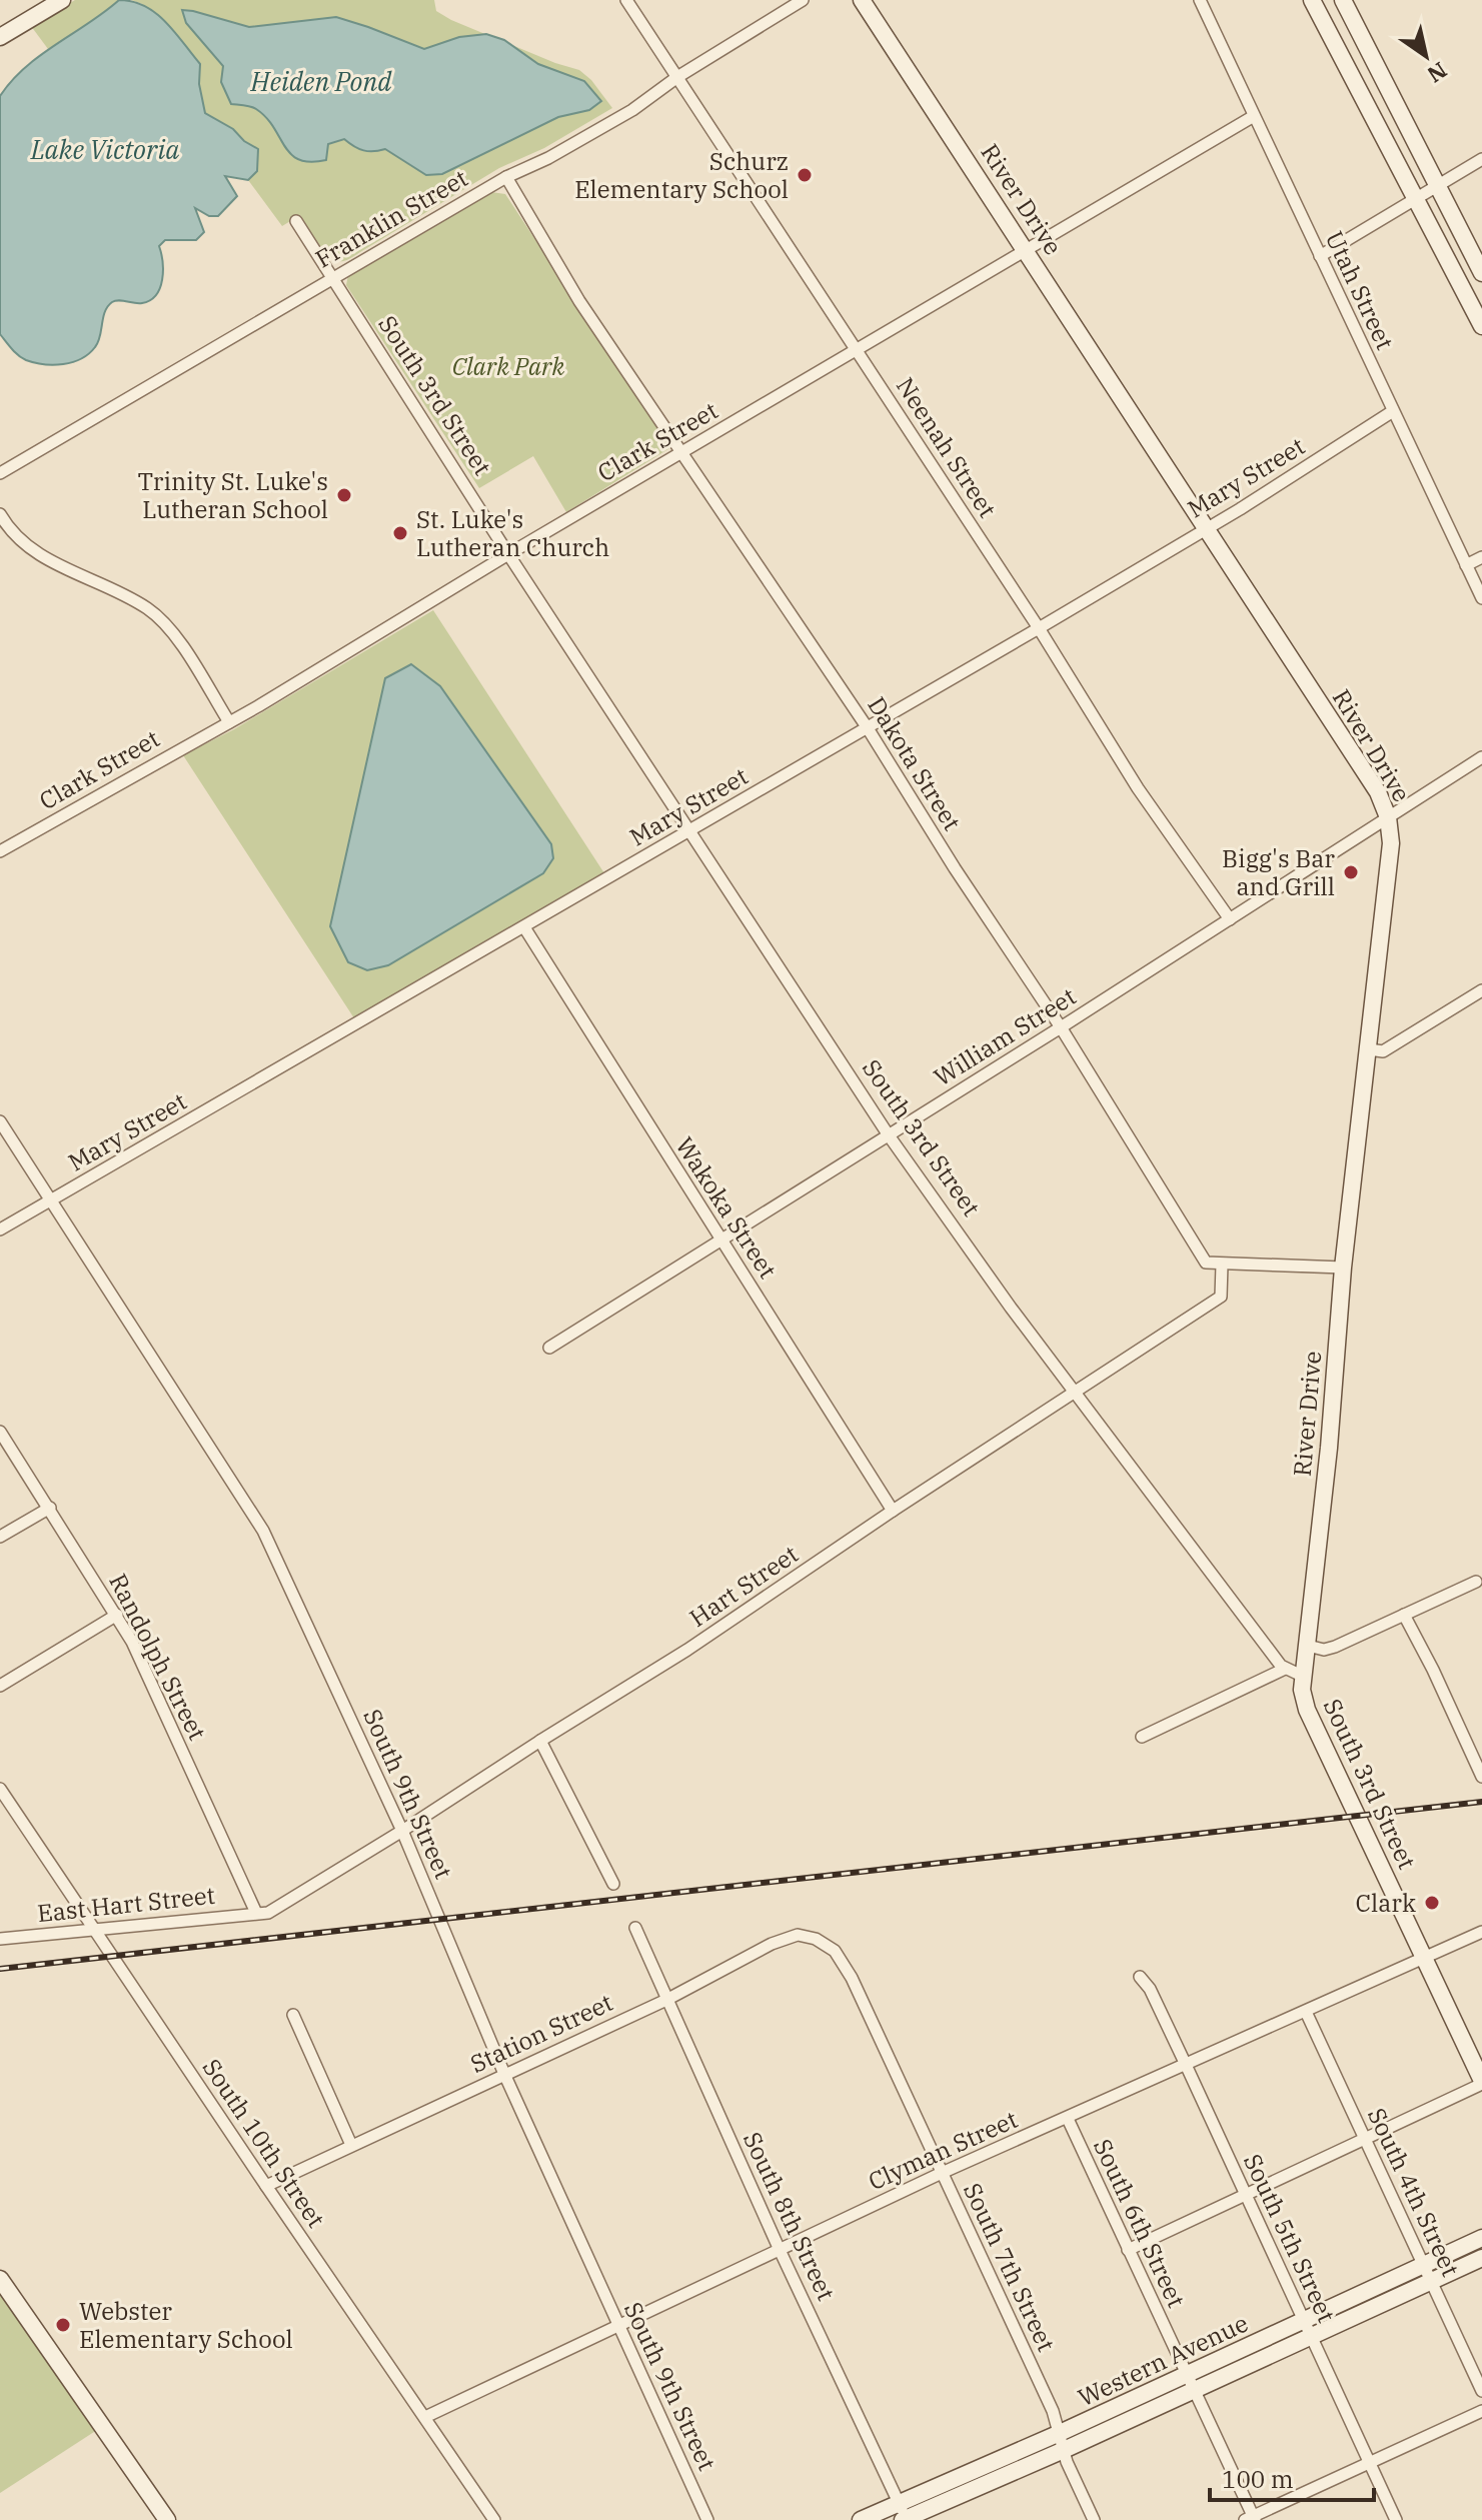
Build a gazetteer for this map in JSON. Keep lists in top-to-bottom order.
{
  "streets": {
    "street": [
      "River Drive",
      "Franklin Street",
      "Utah Street",
      "South 3rd Street",
      "Clark Street",
      "Neenah Street",
      "Mary Street",
      "Dakota Street",
      "William Street",
      "Wakoka Street",
      "Hart Street",
      "Randolph Street",
      "South 9th Street",
      "East Hart Street",
      "Station Street",
      "South 10th Street",
      "Clyman Street",
      "South 4th Street",
      "South 8th Street",
      "South 6th Street",
      "South 5th Street",
      "South 7th Street",
      "Western Avenue"
    ]
  },
  "crossings": [
    ["River Drive", "South 3rd Street"],
    ["River Drive", "Clark Street"],
    ["River Drive", "Mary Street"],
    ["River Drive", "William Street"],
    ["Franklin Street", "South 3rd Street"],
    ["Franklin Street", "Neenah Street"],
    ["Franklin Street", "Dakota Street"],
    ["Utah Street", "Clark Street"],
    ["Utah Street", "Mary Street"],
    ["South 3rd Street", "Clark Street"],
    ["South 3rd Street", "Mary Street"],
    ["South 3rd Street", "William Street"],
    ["South 3rd Street", "Hart Street"],
    ["South 3rd Street", "Clyman Street"],
    ["Clark Street", "Neenah Street"],
    ["Clark Street", "Dakota Street"],
    ["Neenah Street", "Mary Street"],
    ["Neenah Street", "William Street"],
    ["Mary Street", "Dakota Street"],
    ["Mary Street", "Wakoka Street"],
    ["Mary Street", "South 9th Street"],
    ["Dakota Street", "William Street"],
    ["Dakota Street", "Hart Street"],
    ["William Street", "Wakoka Street"],
    ["Wakoka Street", "Hart Street"],
    ["Hart Street", "Randolph Street"],
    ["Hart Street", "South 9th Street"],
    ["Hart Street", "East Hart Street"],
    ["Randolph Street", "East Hart Street"],
    ["South 9th Street", "Station Street"],
    ["South 9th Street", "Clyman Street"],
    ["East Hart Street", "South 10th Street"],
    ["Station Street", "South 10th Street"],
    ["Station Street", "South 8th Street"],
    ["Station Street", "South 7th Street"],
    ["South 10th Street", "Clyman Street"],
    ["Clyman Street", "South 4th Street"],
    ["Clyman Street", "South 8th Street"],
    ["Clyman Street", "South 6th Street"],
    ["Clyman Street", "South 5th Street"],
    ["Clyman Street", "South 7th Street"],
    ["South 4th Street", "Western Avenue"],
    ["South 8th Street", "Western Avenue"],
    ["South 6th Street", "Western Avenue"],
    ["South 5th Street", "Western Avenue"],
    ["South 7th Street", "Western Avenue"]
  ],
  "water": ["Heiden Pond", "Lake Victoria"],
  "parks": ["Clark Park"],
  "places": [
    "Schurz Elementary School",
    "Trinity St. Luke's Lutheran School",
    "St. Luke's Lutheran Church",
    "Bigg's Bar and Grill",
    "Clark",
    "Webster Elementary School"
  ],
  "scale_bar": "100 m",
  "north": "bottom right"
}
